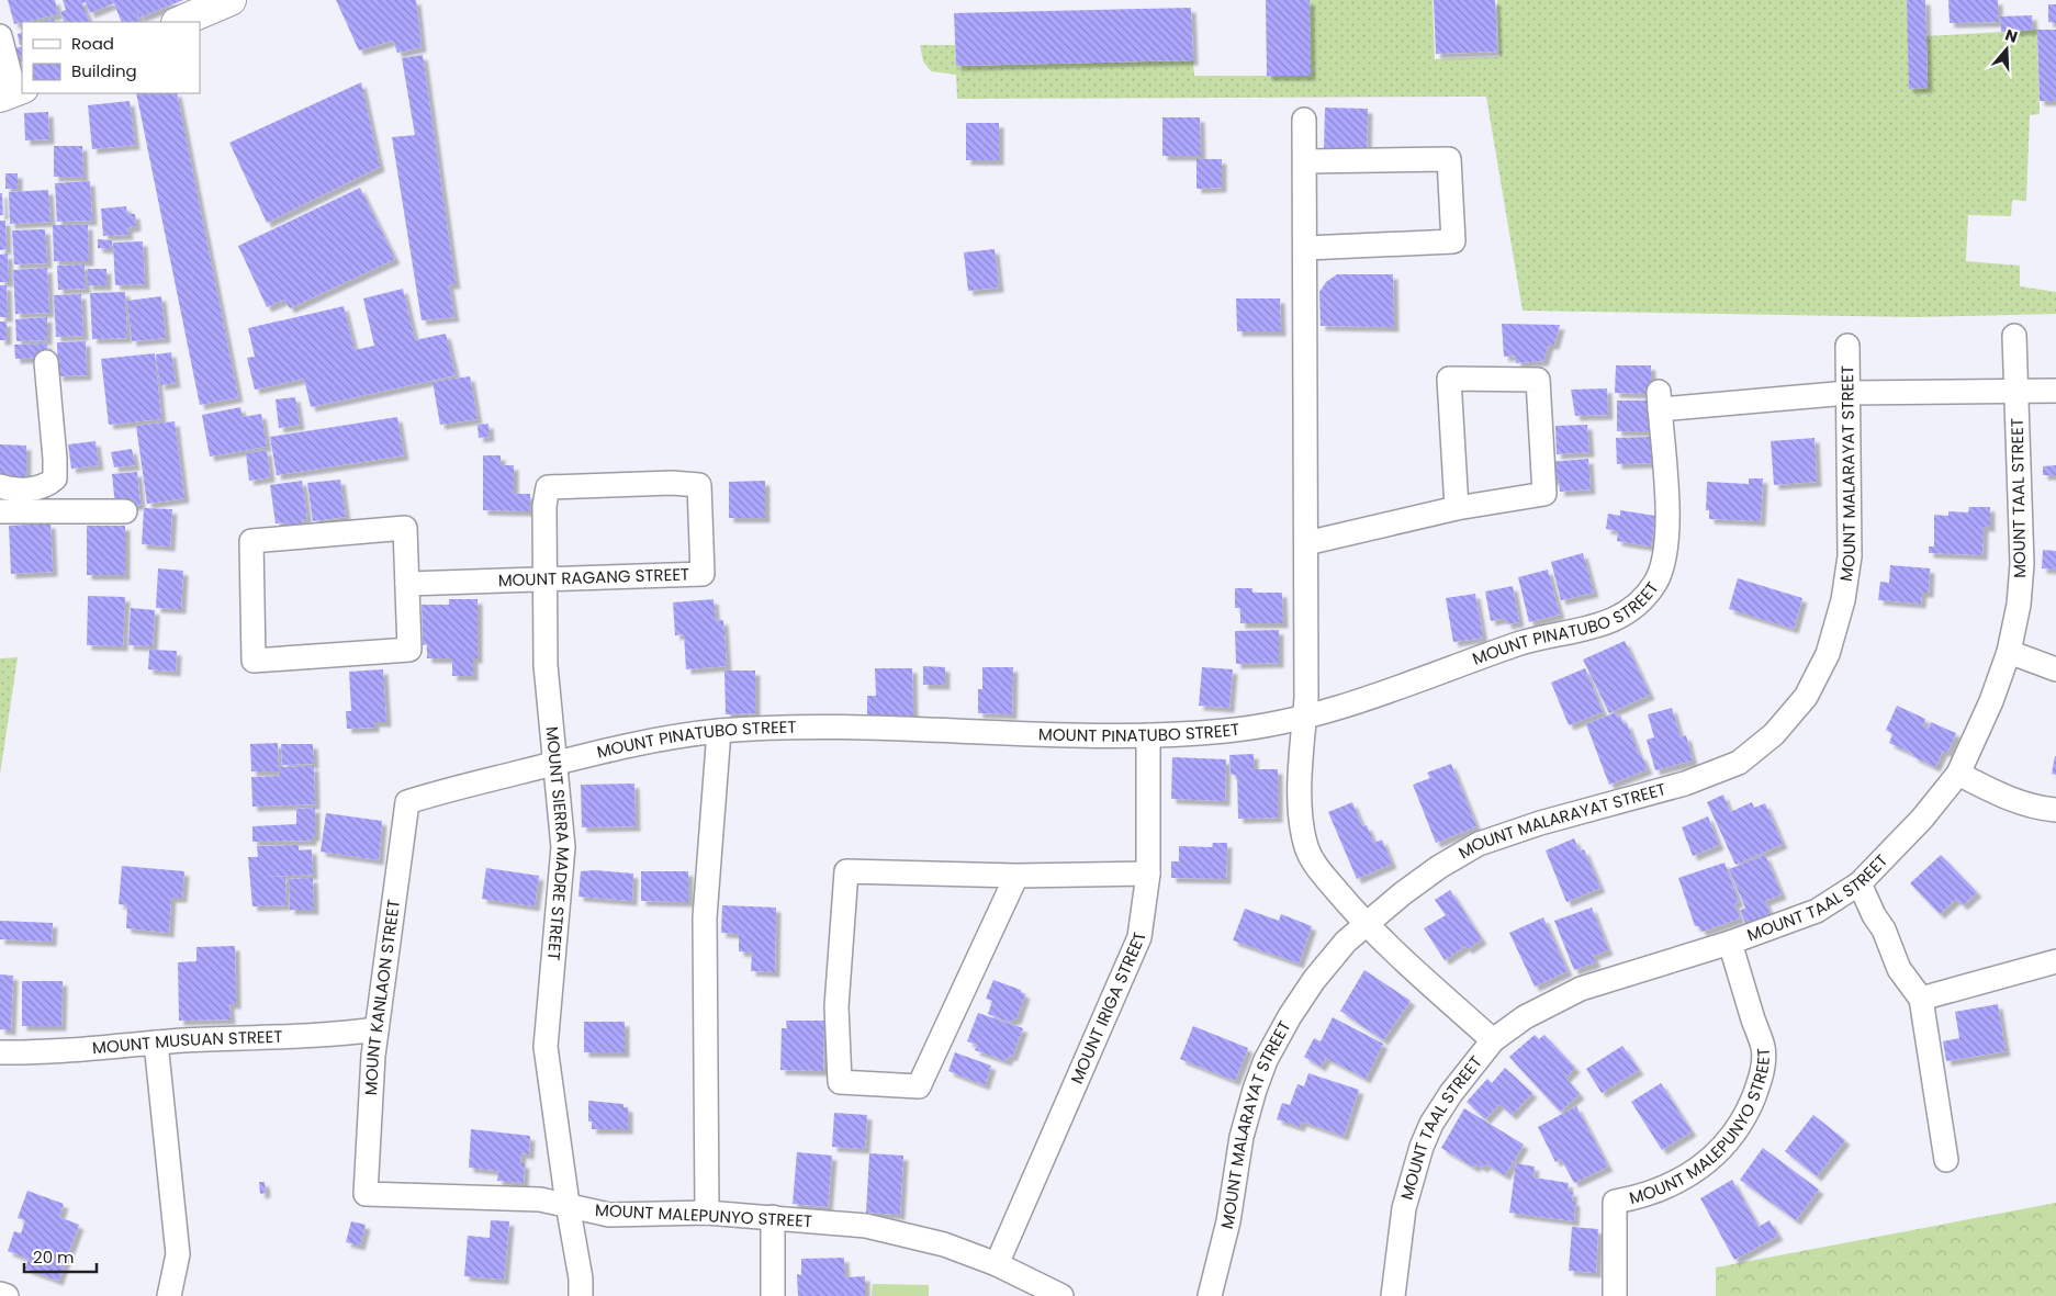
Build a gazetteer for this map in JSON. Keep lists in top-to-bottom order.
{
  "streets": {
    "street": [
      "MOUNT MALARAYAT STREET",
      "MOUNT TAAL STREET",
      "MOUNT RAGANG STREET",
      "MOUNT PINATUBO STREET",
      "MOUNT SIERRA MADRE STREET",
      "MOUNT KANLAON STREET",
      "MOUNT IRIGA STREET",
      "MOUNT MUSUAN STREET",
      "MOUNT MALEPUNYO STREET"
    ]
  },
  "crossings": [
    ["MOUNT MALARAYAT STREET", "MOUNT PINATUBO STREET"],
    ["MOUNT TAAL STREET", "MOUNT MALEPUNYO STREET"],
    ["MOUNT RAGANG STREET", "MOUNT SIERRA MADRE STREET"],
    ["MOUNT PINATUBO STREET", "MOUNT SIERRA MADRE STREET"],
    ["MOUNT PINATUBO STREET", "MOUNT KANLAON STREET"],
    ["MOUNT PINATUBO STREET", "MOUNT IRIGA STREET"],
    ["MOUNT SIERRA MADRE STREET", "MOUNT MALEPUNYO STREET"],
    ["MOUNT KANLAON STREET", "MOUNT MUSUAN STREET"],
    ["MOUNT KANLAON STREET", "MOUNT MALEPUNYO STREET"],
    ["MOUNT IRIGA STREET", "MOUNT MALEPUNYO STREET"]
  ],
  "legend": ["Road", "Building"],
  "scale_bar": "20 m",
  "north": "top"
}
